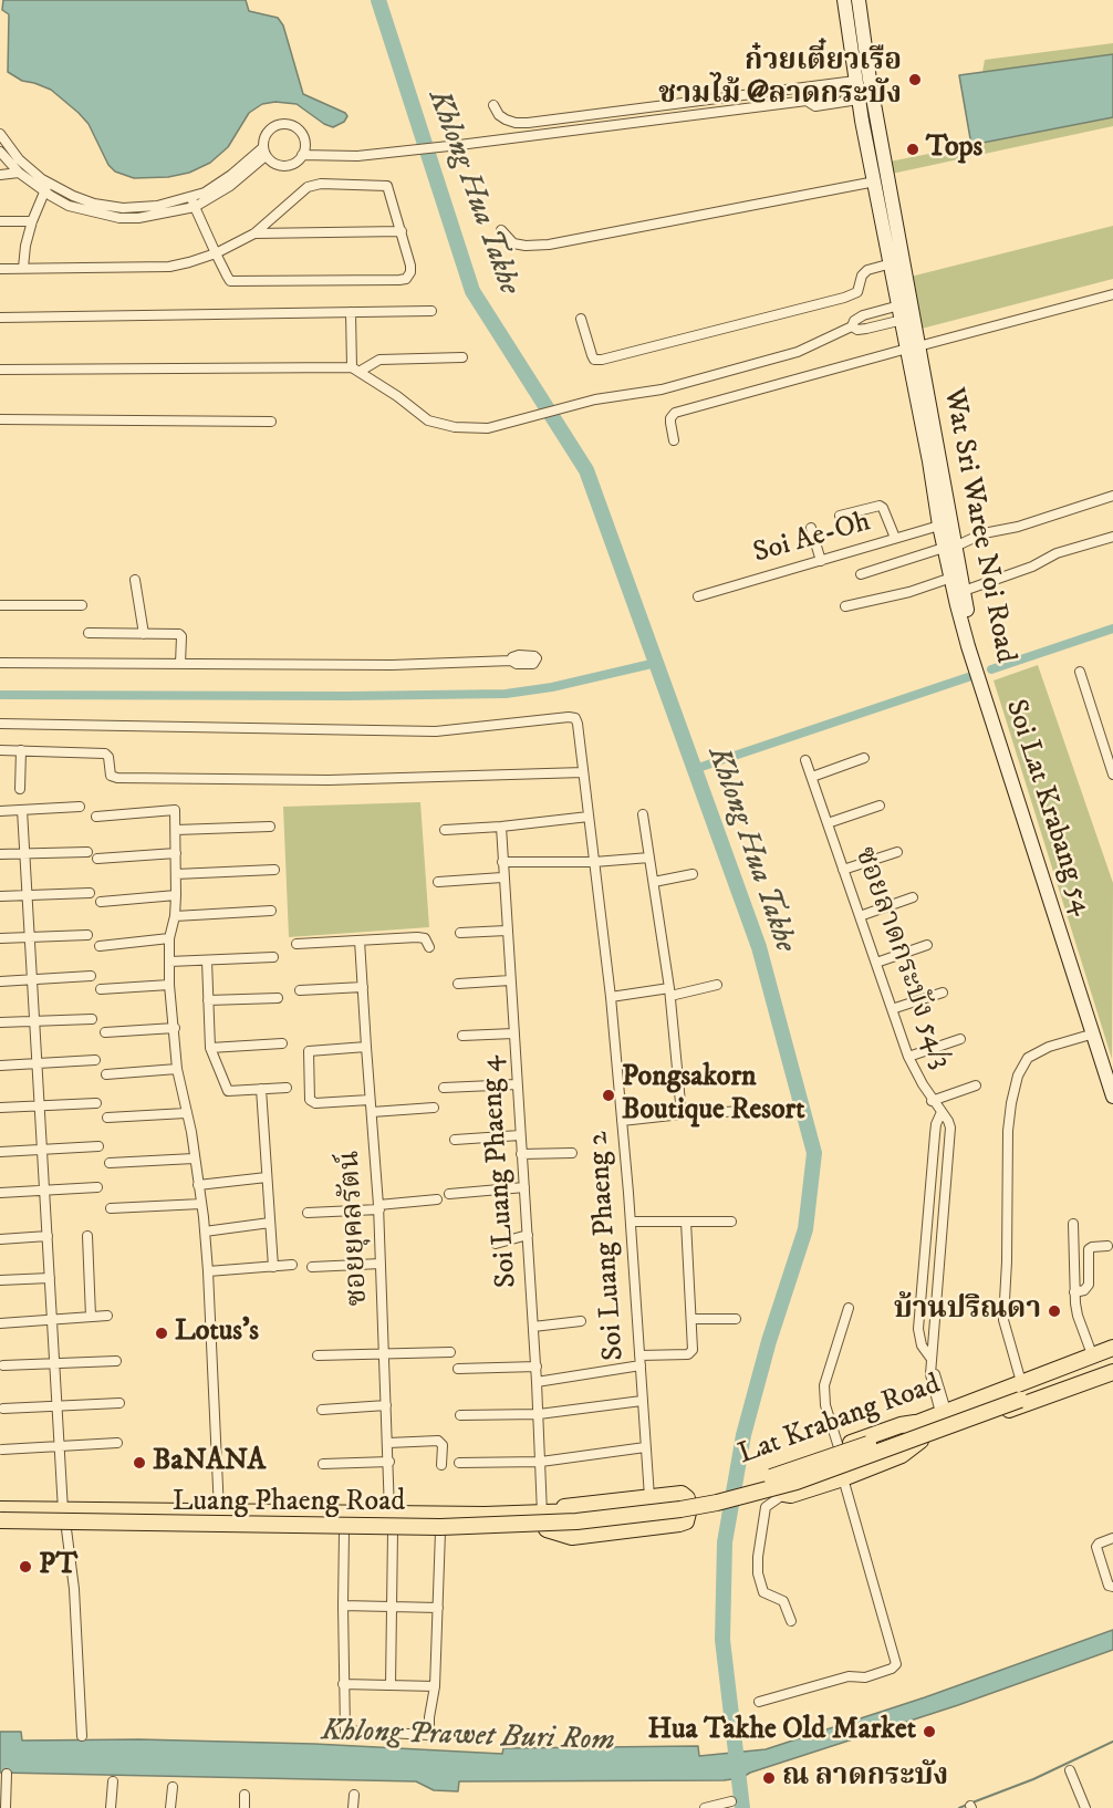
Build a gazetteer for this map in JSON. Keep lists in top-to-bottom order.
{
  "streets": {
    "main road": [
      "Wat Sri Waree Noi Road",
      "Soi Lat Krabang 54",
      "Lat Krabang Road",
      "Luang Phaeng Road"
    ],
    "street": [
      "Soi Ae-Oh",
      "ซอยลาดกระบัง 54/3",
      "Soi Luang Phaeng 4",
      "ซอยยุคลรัตน์",
      "Soi Luang Phaeng 2"
    ]
  },
  "crossings": [
    ["Wat Sri Waree Noi Road", "Soi Ae-Oh"],
    ["Wat Sri Waree Noi Road", "Soi Lat Krabang 54"],
    ["ซอยลาดกระบัง 54/3", "Lat Krabang Road"],
    ["Soi Luang Phaeng 4", "Luang Phaeng Road"],
    ["ซอยยุคลรัตน์", "Luang Phaeng Road"],
    ["Lat Krabang Road", "Luang Phaeng Road"]
  ],
  "water": ["Khlong Hua Takhe", "Khlong Prawet Buri Rom"],
  "places": [
    "ก๋วยเตี๋ยวเรือ ชามไม้ @ลาดกระบัง",
    "Tops",
    "Pongsakorn Boutique Resort",
    "บ้านปริณดา",
    "Lotus's",
    "BaNANA",
    "PT",
    "Hua Takhe Old Market",
    "ณ ลาดกระบัง"
  ]
}
